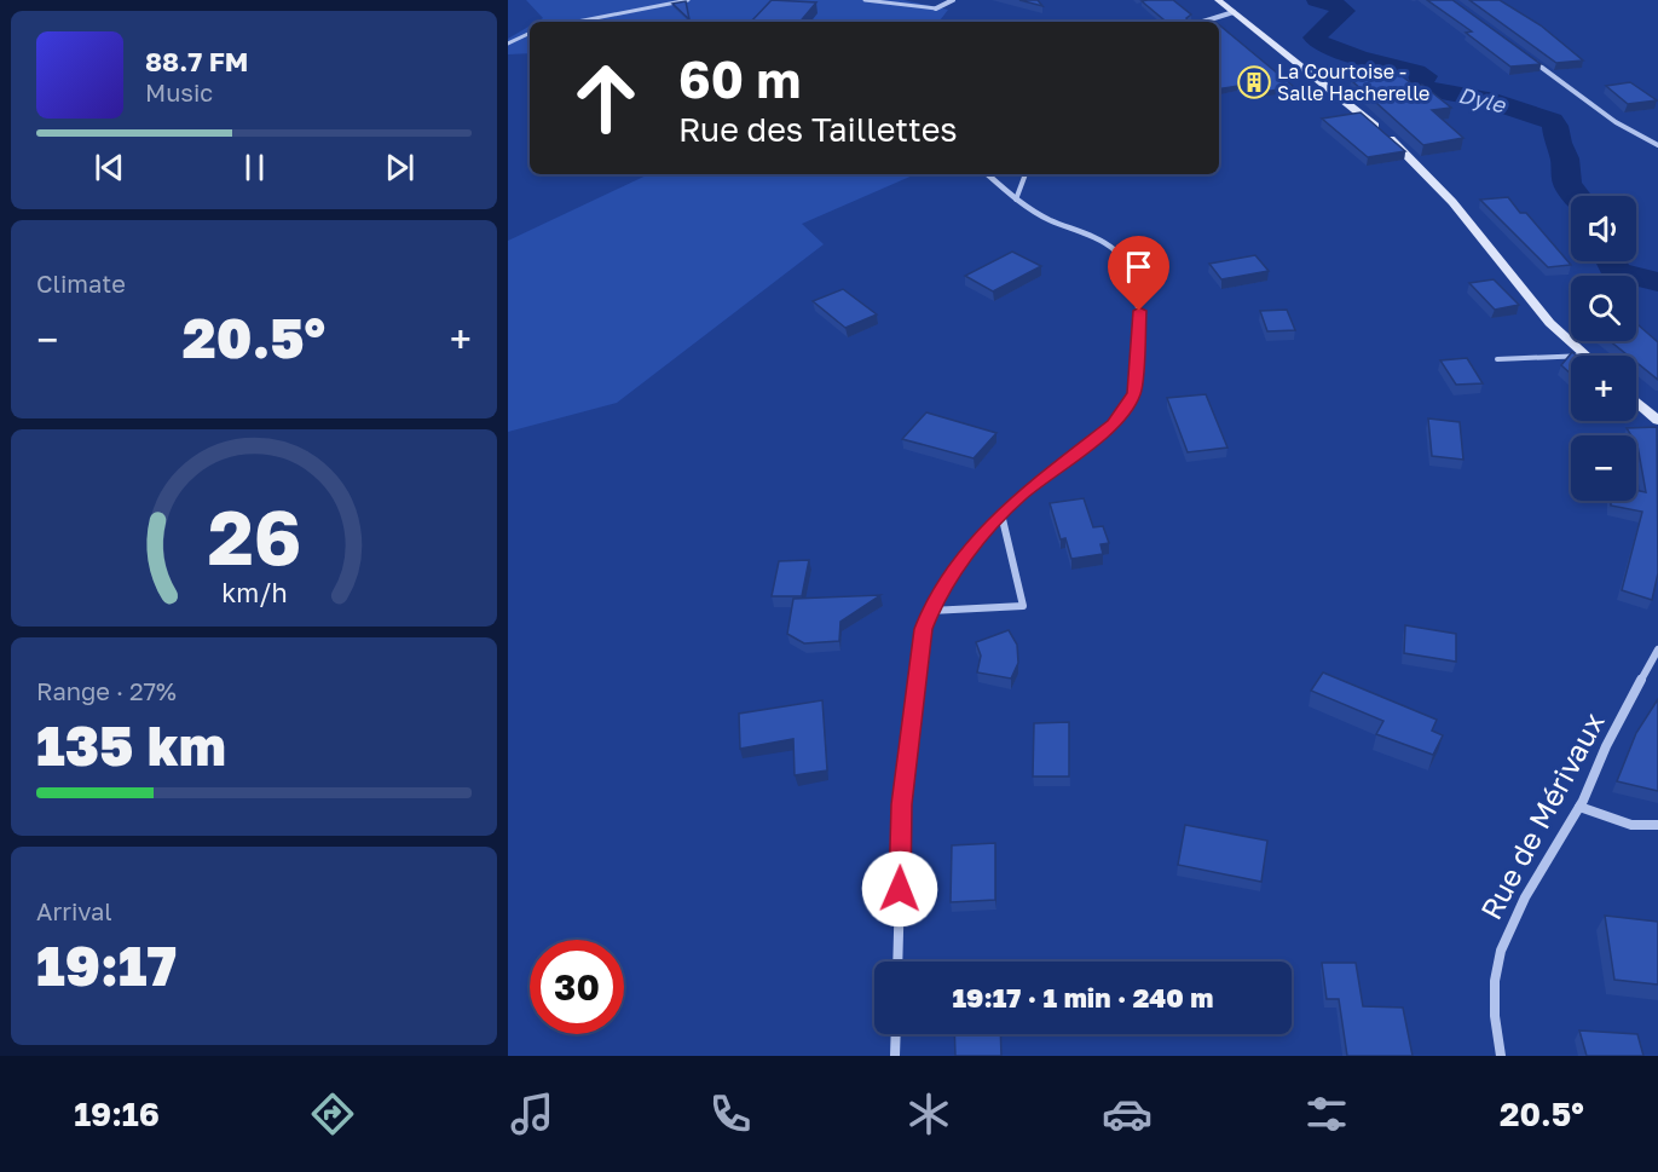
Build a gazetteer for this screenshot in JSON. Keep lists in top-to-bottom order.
{
  "streets": {
    "street": ["Rue de Mérivaux"]
  },
  "water": ["Dyle"],
  "places": {
    "building": ["La Courtoise - Salle Hacherelle"]
  },
  "page": {
    "turn": ["60 m", "Rue des Taillettes"],
    "song": ["88.7 FM", "Music"],
    "map_buttons": ["+", "−"],
    "tile": [
      "Climate",
      ["Range · 27%", "135 km"],
      ["Arrival", "19:17"]
    ],
    "heat": ["−", "20.5°", "+"],
    "limit": "30",
    "trip": "19:17 · 1 min · 240 m",
    "tabs": ["19:16", "20.5°"],
    "gauge": ["26", "km/h"]
  }
}
